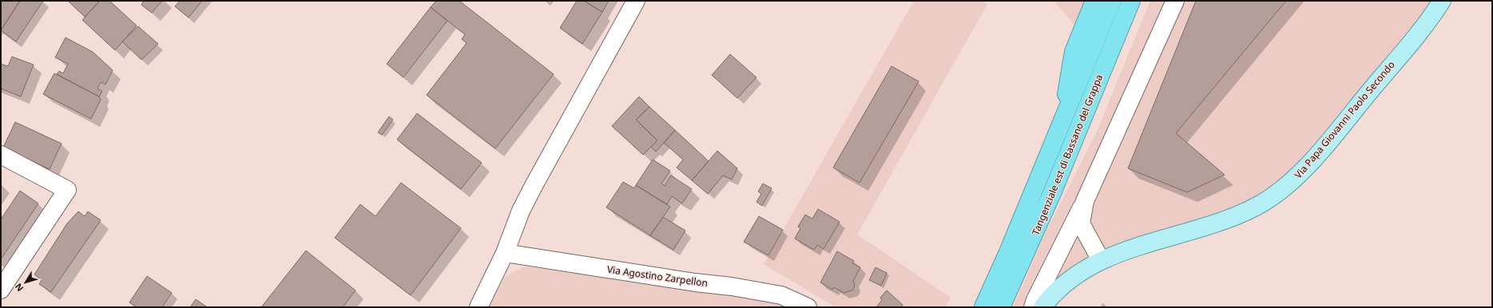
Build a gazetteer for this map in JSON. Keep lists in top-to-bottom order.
{
  "streets": {
    "highway": ["Tangenziale est di Bassano del Grappa"],
    "main road": ["Via Papa Giovanni Paolo Secondo"],
    "street": ["Via Agostino Zarpellon"]
  },
  "north": "bottom left"
}
